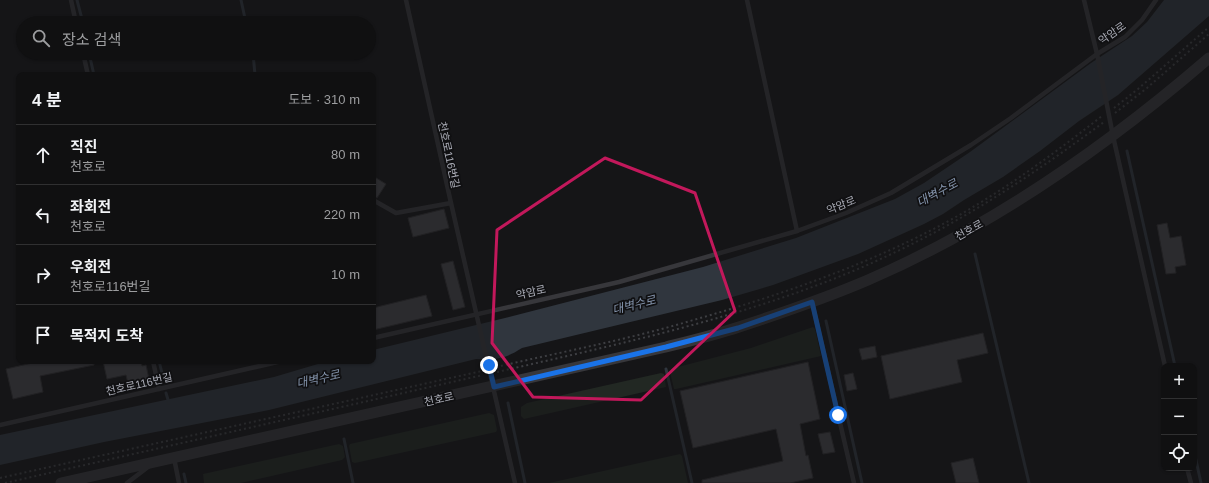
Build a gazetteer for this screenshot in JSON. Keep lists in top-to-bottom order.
{
  "streets": {
    "street": ["천호로"],
    "lane": ["약암로", "천호로116번길"]
  },
  "crossings": [
    ["약암로", "천호로116번길"],
    ["천호로116번길", "천호로"]
  ],
  "water": ["대벽수로"],
  "page": {
    "search": "장소 검색",
    "heading": ["4 분", "도보 · 310 m"],
    "list": [
      ["직진", "천호로", "80 m"],
      ["좌회전", "천호로", "220 m"],
      ["우회전", "천호로116번길", "10 m"],
      "목적지 도착"
    ],
    "map_buttons": ["+", "−"]
  }
}
